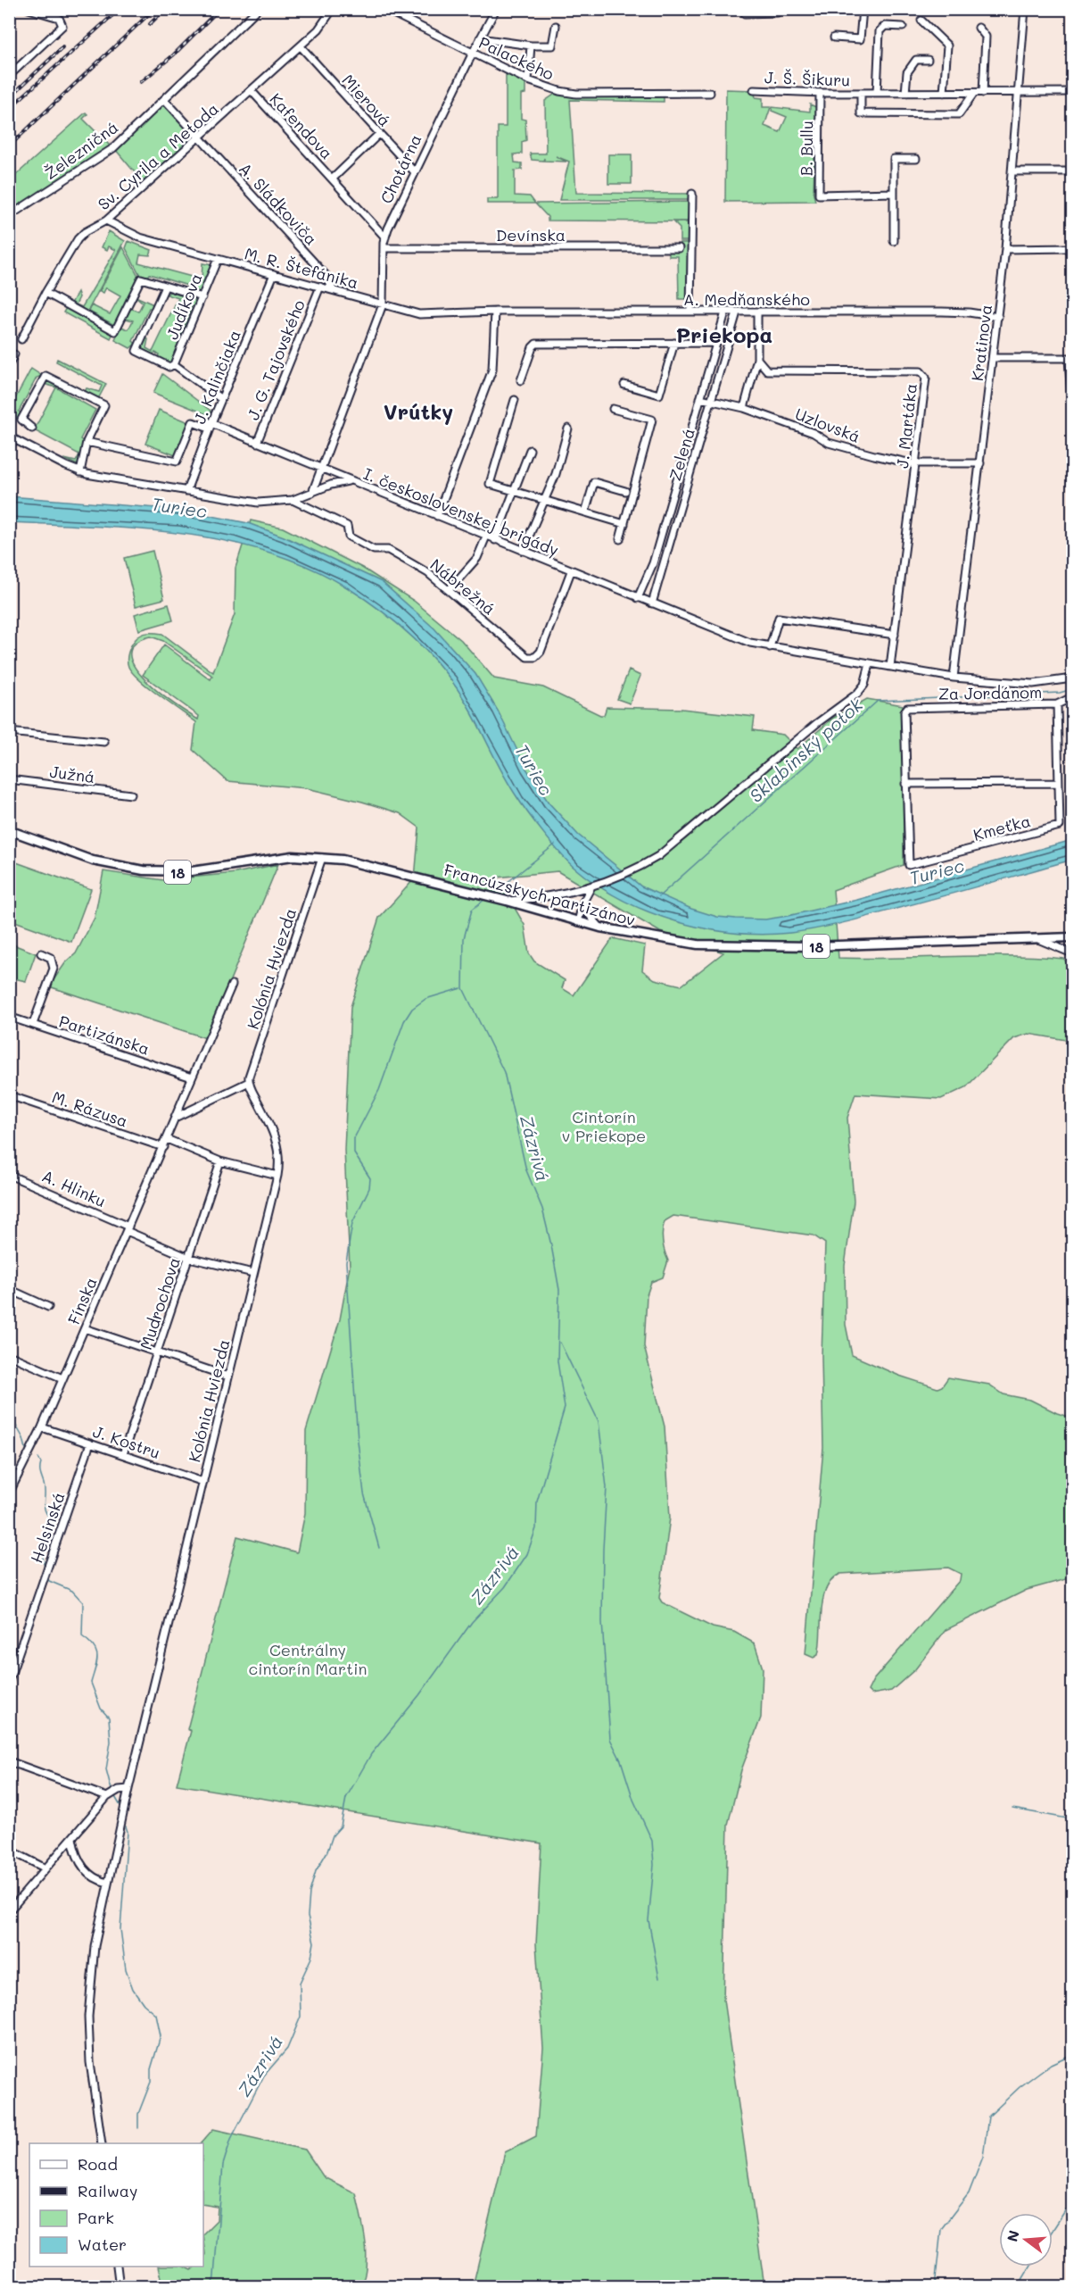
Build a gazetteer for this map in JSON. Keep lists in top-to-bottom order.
{
  "streets": {
    "main road": ["18", "Francúzskych partizánov"],
    "street": [
      "Palackého",
      "J. Š. Šikuru",
      "Mierová",
      "Kafendova",
      "B. Bullu",
      "Železničná",
      "Sv. Cyrila a Metoda",
      "Chotárna",
      "A. Sládkoviča",
      "Devínska",
      "M. R. Štefánika",
      "A. Medňanského",
      "Judíkova",
      "Kratinova",
      "J. G. Tajovského",
      "J. Kalinčiaka",
      "Uzlovská",
      "J. Martáka",
      "Zelená",
      "I. československej brigády",
      "Nábrežná",
      "Za Jordánom",
      "Južná",
      "Kmeťka",
      "Kolónia Hviezda",
      "Partizánska",
      "M. Rázusa",
      "A. Hlinku",
      "Fínska",
      "Mudrochova",
      "J. Kostru",
      "Helsinská"
    ]
  },
  "crossings": [
    ["Palackého", "Chotárna"],
    ["J. Š. Šikuru", "B. Bullu"],
    ["J. Š. Šikuru", "Kratinova"],
    ["Mierová", "Kafendova"],
    ["Mierová", "Sv. Cyrila a Metoda"],
    ["Mierová", "Chotárna"],
    ["Kafendova", "Sv. Cyrila a Metoda"],
    ["Kafendova", "Chotárna"],
    ["Sv. Cyrila a Metoda", "A. Sládkoviča"],
    ["Sv. Cyrila a Metoda", "M. R. Štefánika"],
    ["Chotárna", "Devínska"],
    ["Chotárna", "M. R. Štefánika"],
    ["Chotárna", "I. československej brigády"],
    ["A. Sládkoviča", "M. R. Štefánika"],
    ["M. R. Štefánika", "A. Medňanského"],
    ["M. R. Štefánika", "Judíkova"],
    ["M. R. Štefánika", "J. G. Tajovského"],
    ["M. R. Štefánika", "J. Kalinčiaka"],
    ["A. Medňanského", "Kratinova"],
    ["A. Medňanského", "Zelená"],
    ["Kratinova", "Uzlovská"],
    ["Kratinova", "I. československej brigády"],
    ["J. G. Tajovského", "I. československej brigády"],
    ["J. Kalinčiaka", "I. československej brigády"],
    ["Uzlovská", "J. Martáka"],
    ["Uzlovská", "Zelená"],
    ["J. Martáka", "I. československej brigády"],
    ["Zelená", "I. československej brigády"],
    ["I. československej brigády", "Nábrežná"],
    ["Za Jordánom", "Kmeťka"],
    ["Francúzskych partizánov", "Kolónia Hviezda"],
    ["Kolónia Hviezda", "A. Hlinku"],
    ["Kolónia Hviezda", "J. Kostru"],
    ["Partizánska", "Fínska"],
    ["M. Rázusa", "Fínska"],
    ["A. Hlinku", "Fínska"],
    ["A. Hlinku", "Mudrochova"],
    ["Fínska", "J. Kostru"],
    ["Mudrochova", "J. Kostru"],
    ["J. Kostru", "Helsinská"]
  ],
  "districts": ["Priekopa", "Vrútky"],
  "water": ["Turiec", "Sklabinský potok", "Zázrivá"],
  "parks": ["Cintorín v Priekope", "Centrálny cintorín Martin"],
  "legend": [
    "Road",
    "Railway",
    "Park",
    "Water"
  ],
  "north": "left"
}
